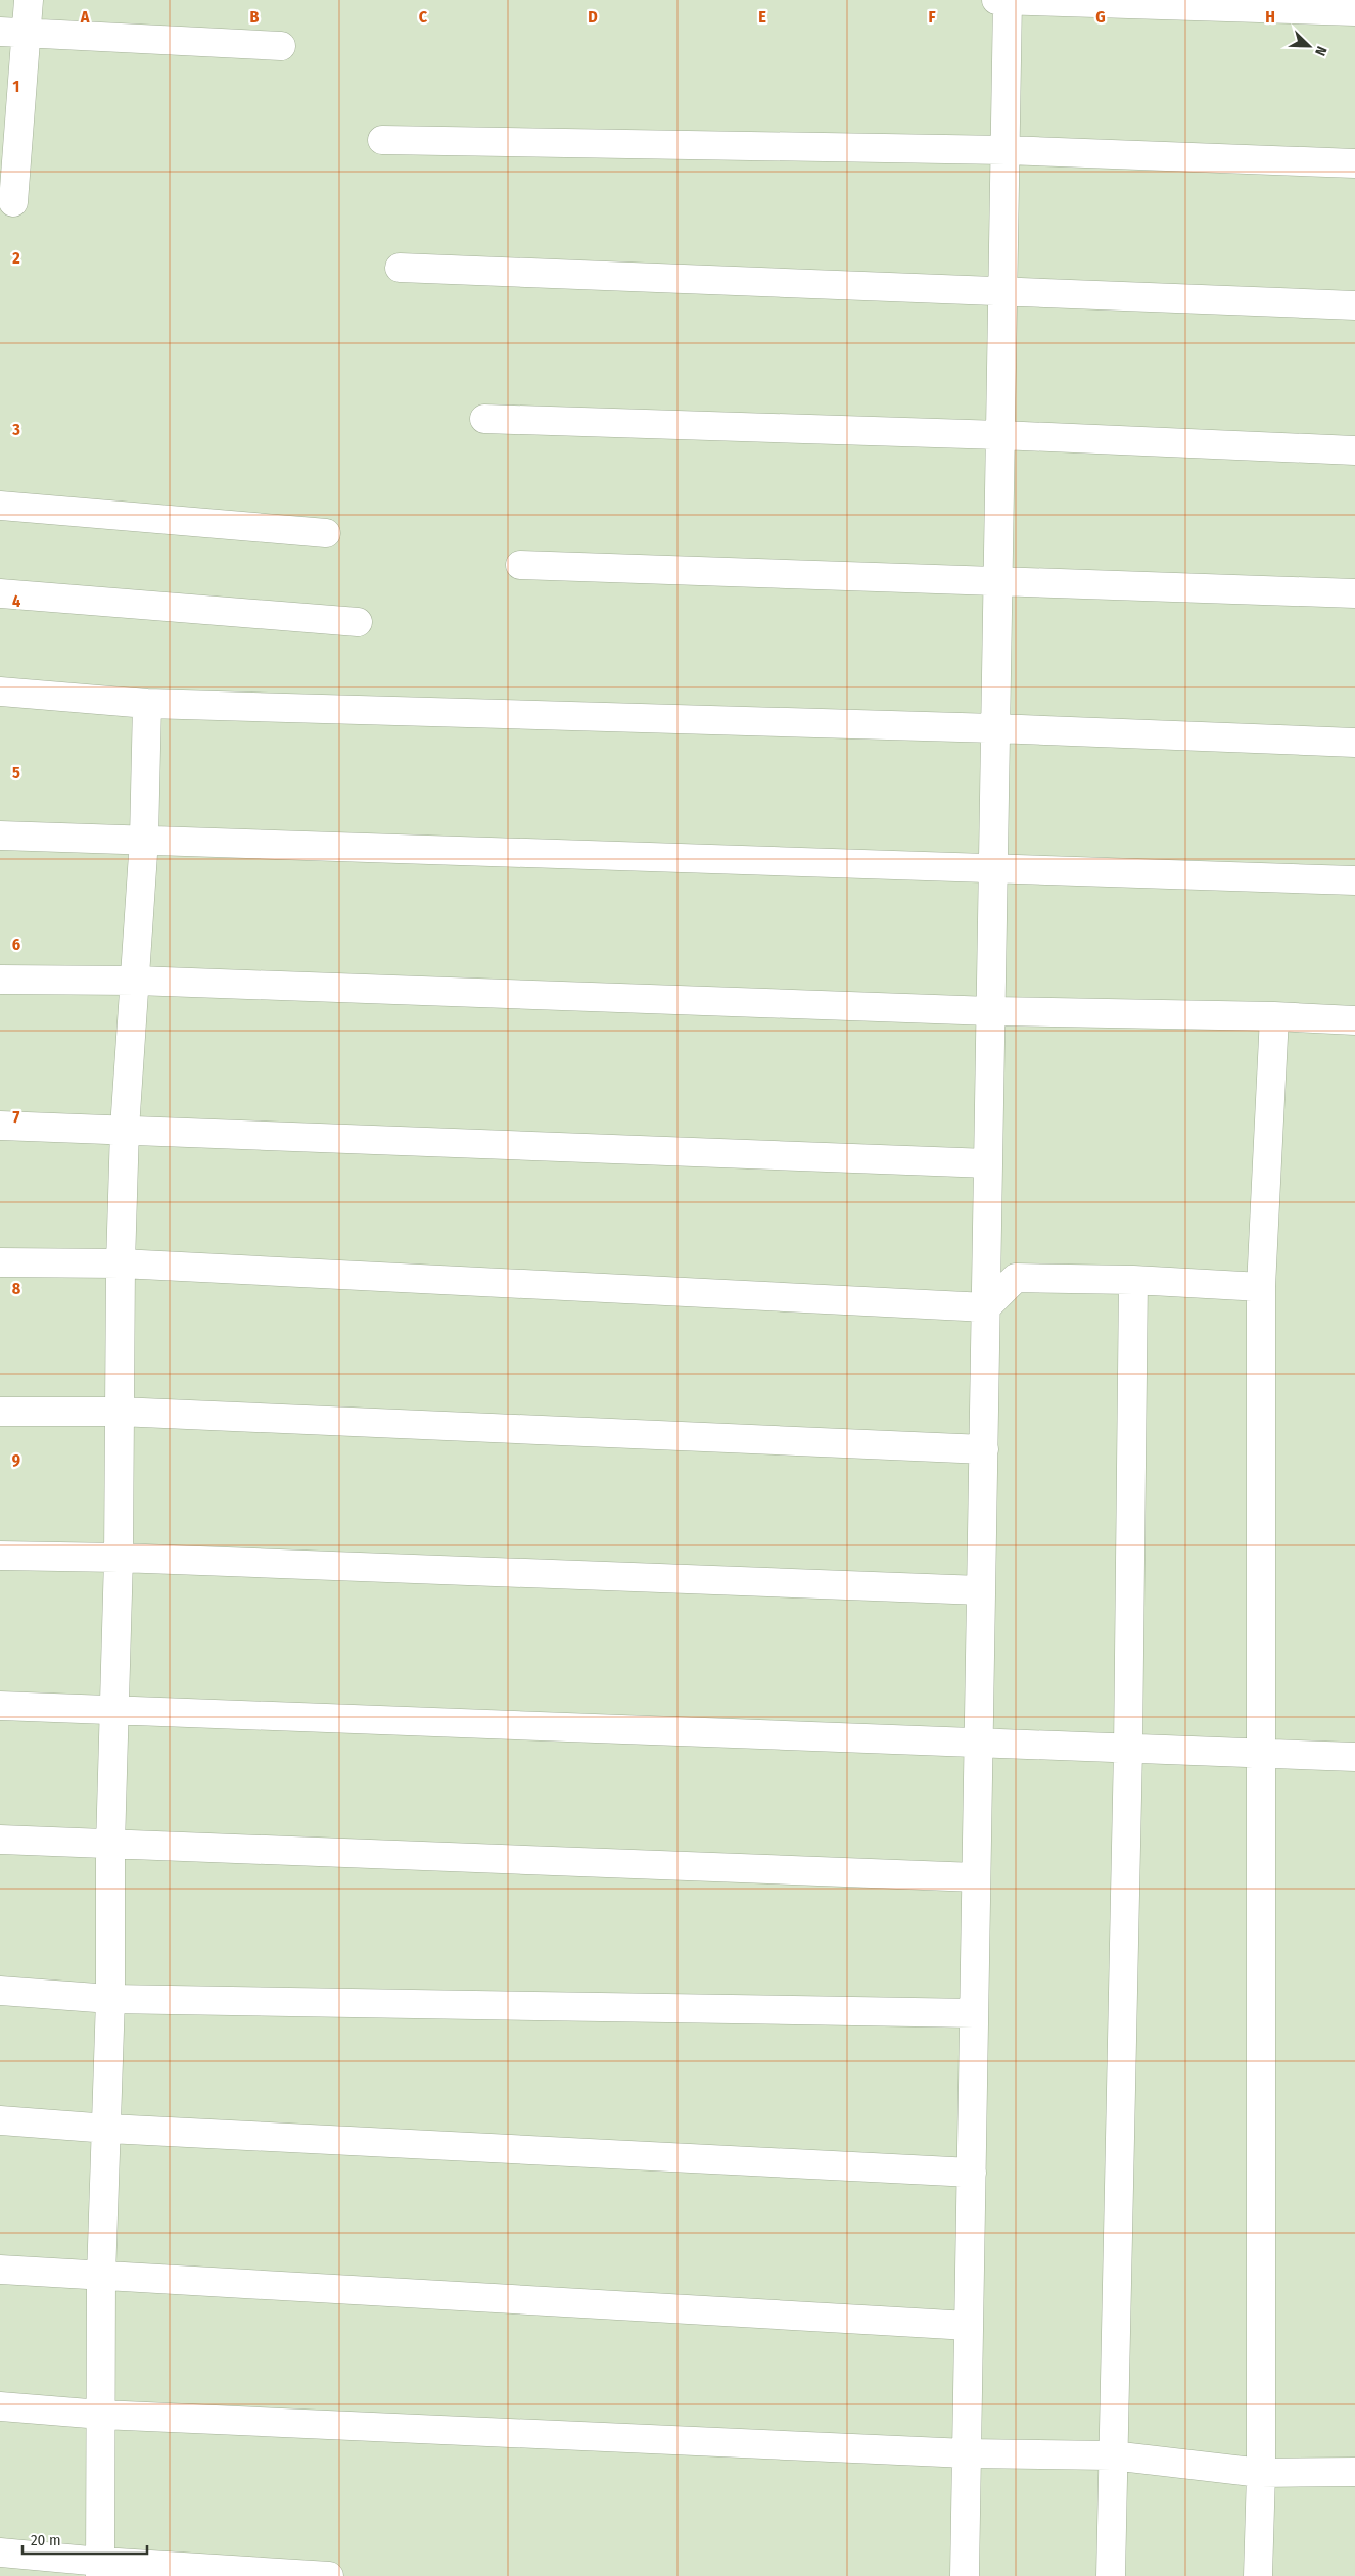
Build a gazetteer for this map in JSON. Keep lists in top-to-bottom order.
{
  "scale_bar": "20 m",
  "north": "bottom right",
  "grid": {
    "columns": [
      "A",
      "B",
      "C",
      "D",
      "E",
      "F",
      "G",
      "H"
    ],
    "rows": [
      "1",
      "2",
      "3",
      "4",
      "5",
      "6",
      "7",
      "8",
      "9"
    ]
  }
}
